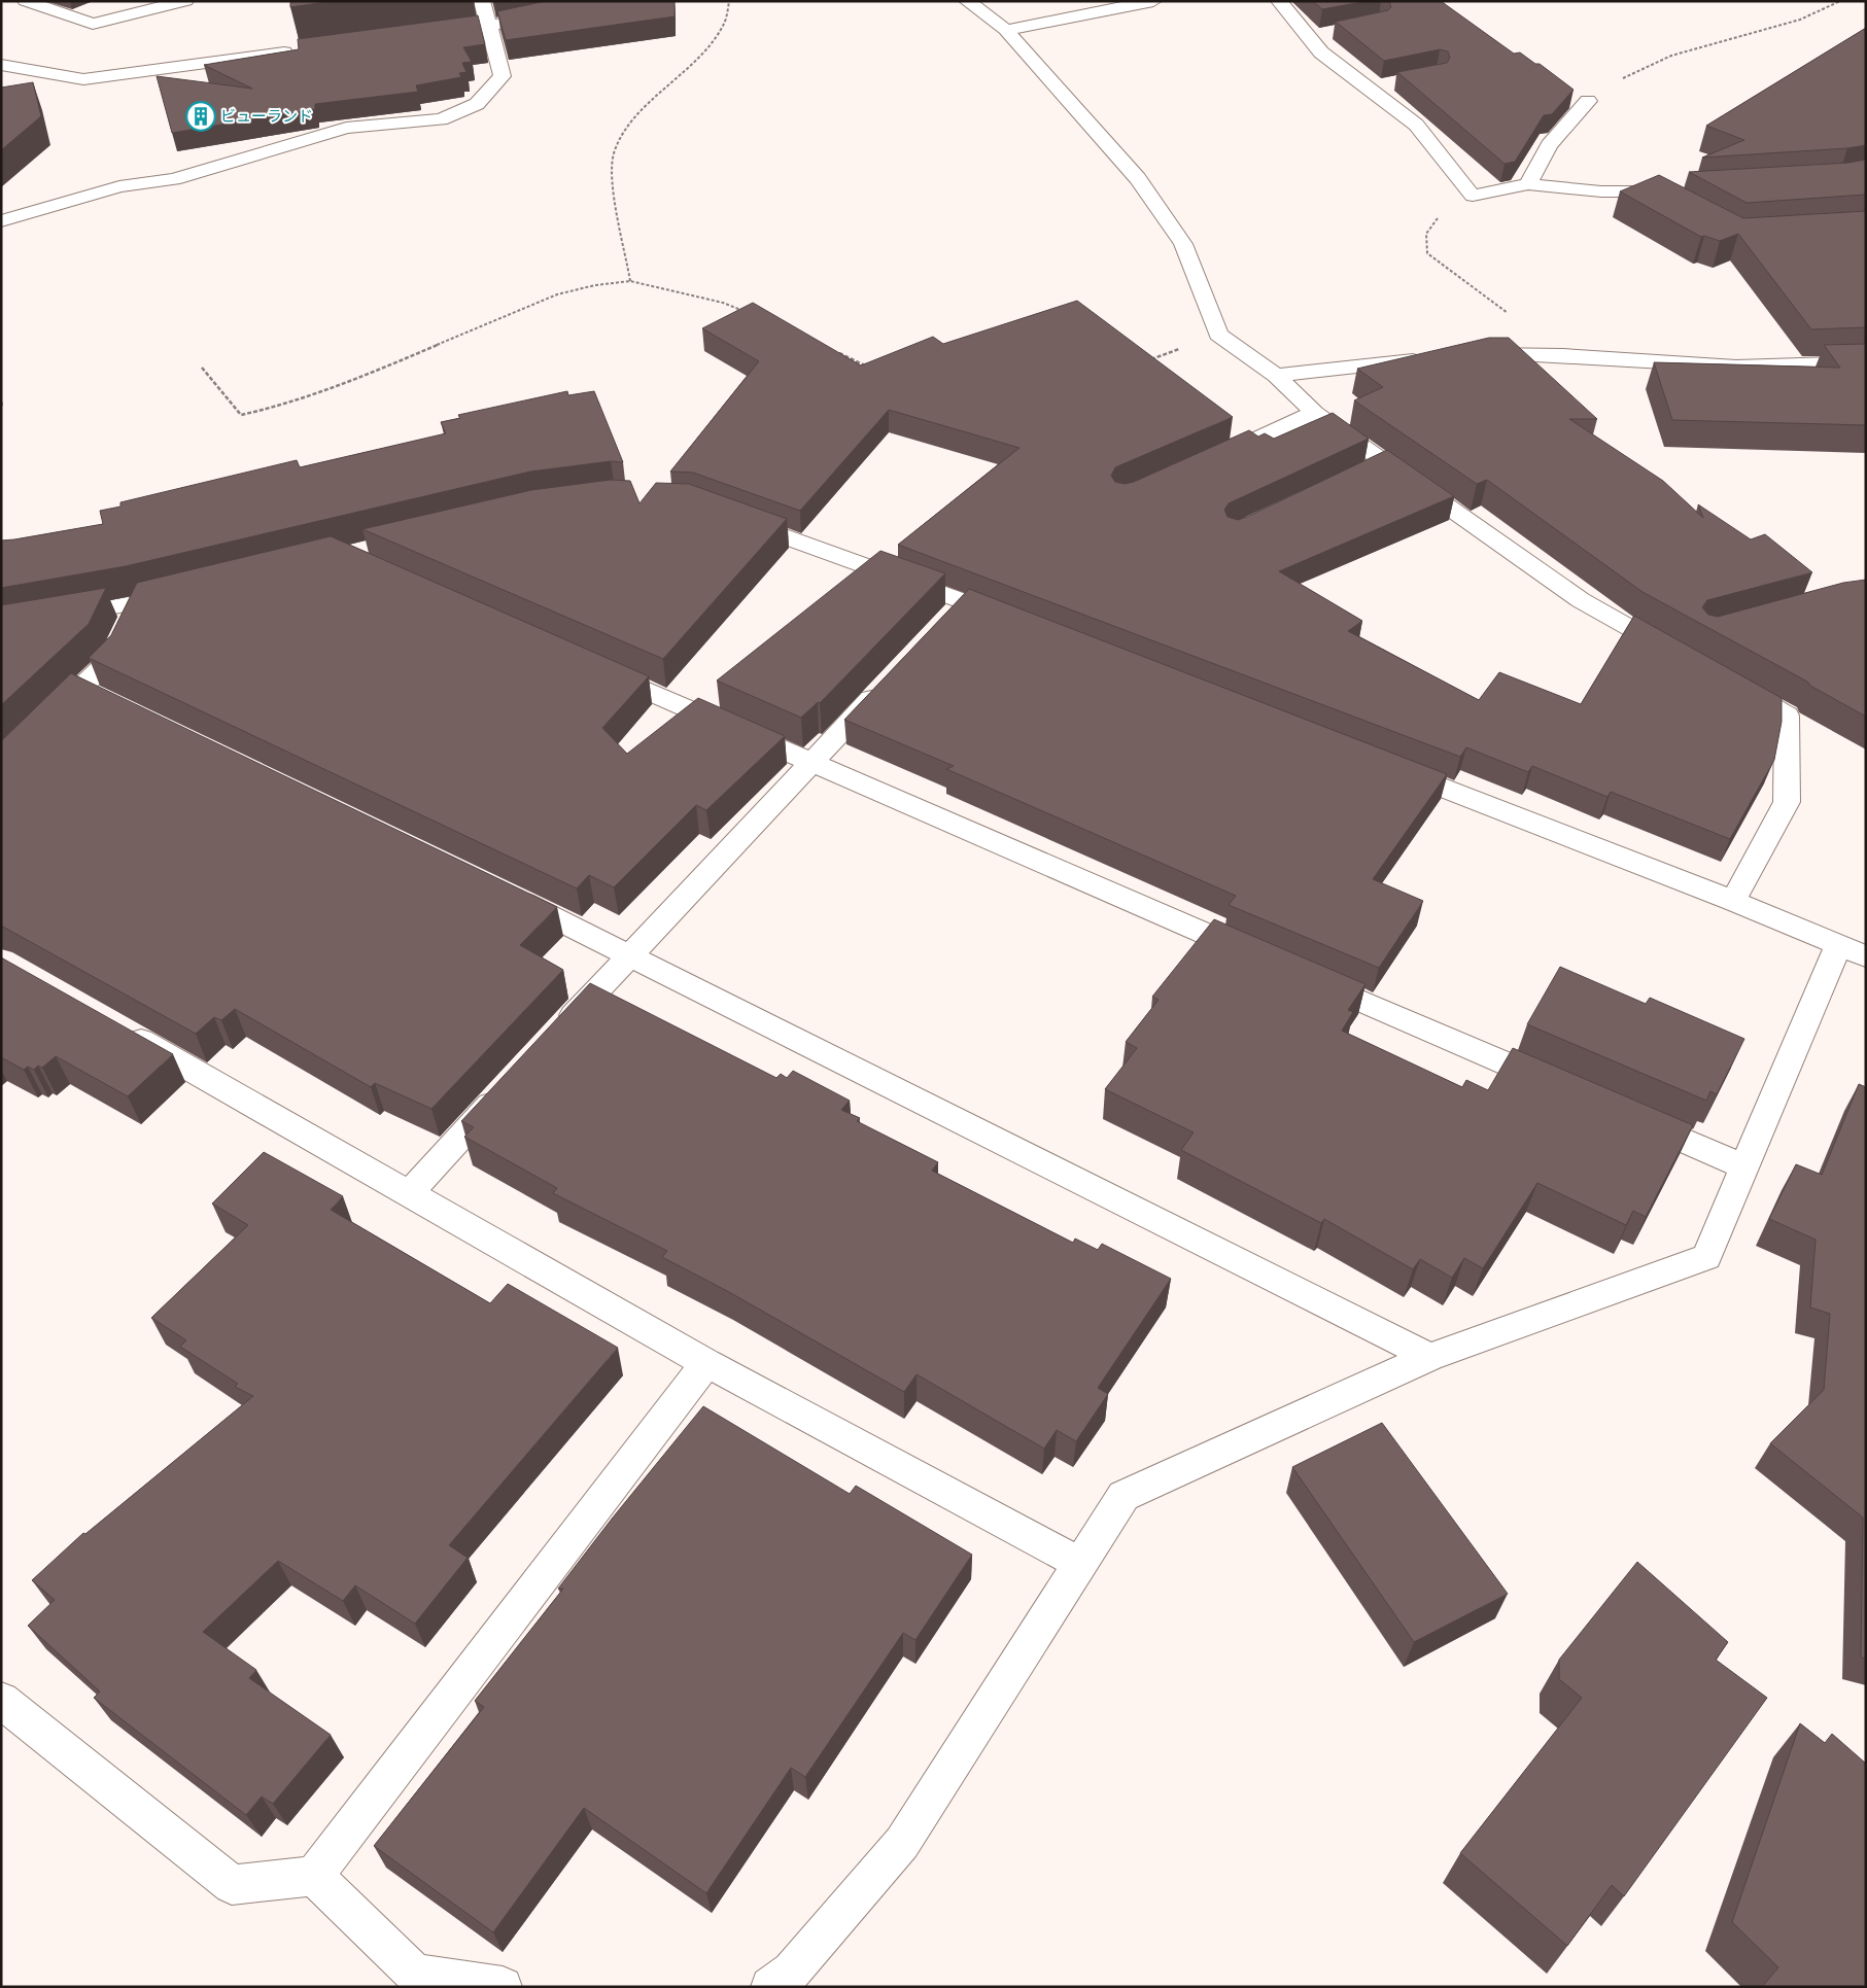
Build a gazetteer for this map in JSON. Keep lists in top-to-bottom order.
{
  "places": {
    "building": ["ビューランド"]
  }
}
